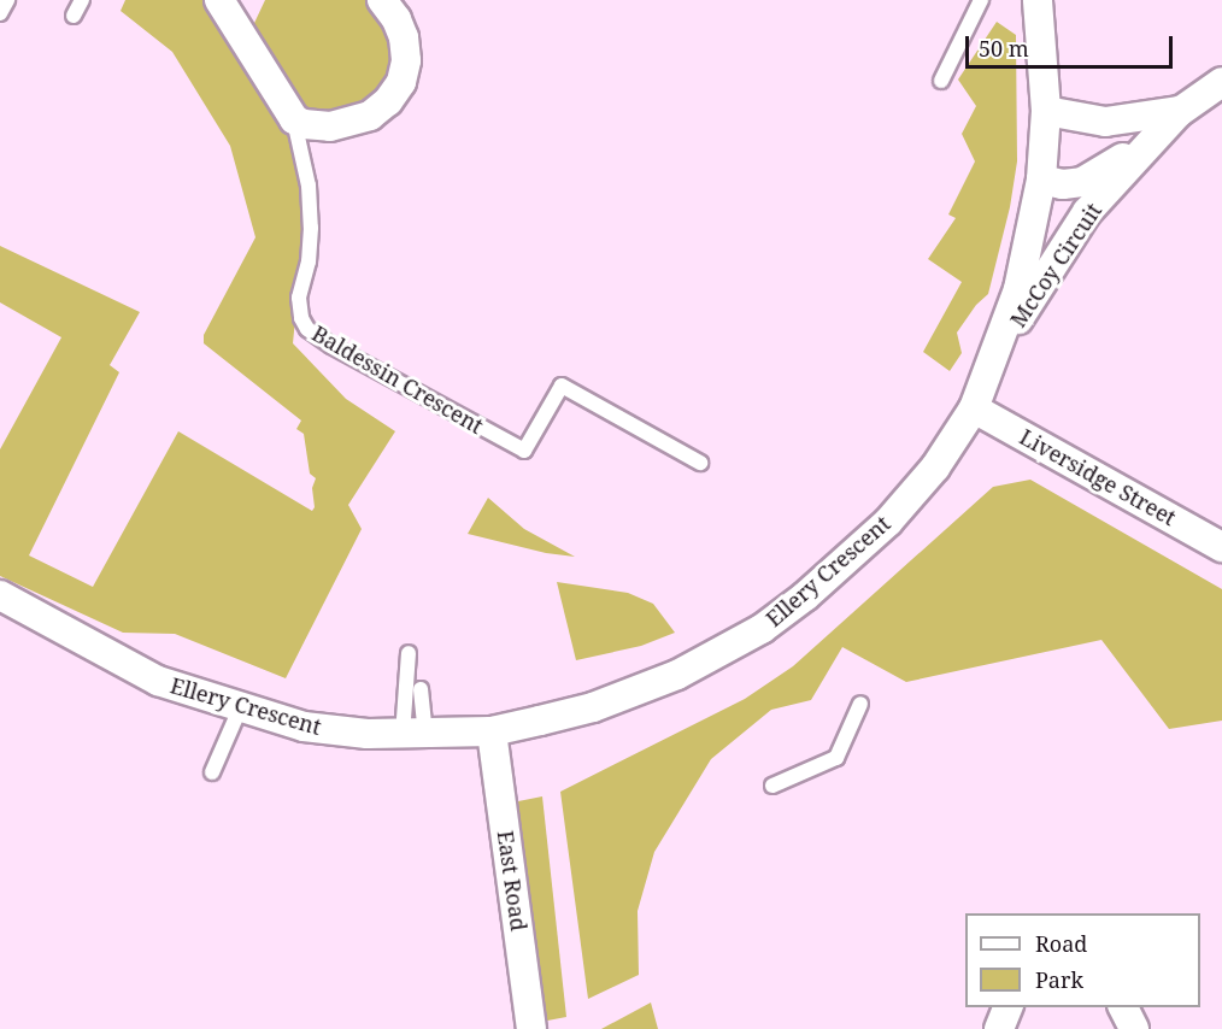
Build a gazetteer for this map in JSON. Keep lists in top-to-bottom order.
{
  "streets": {
    "street": [
      "McCoy Circuit",
      "Liversidge Street",
      "Ellery Crescent",
      "East Road"
    ],
    "lane": ["Baldessin Crescent"]
  },
  "crossings": [
    ["McCoy Circuit", "Ellery Crescent"],
    ["Liversidge Street", "Ellery Crescent"],
    ["Ellery Crescent", "East Road"]
  ],
  "legend": ["Road", "Park"],
  "scale_bar": "50 m"
}
